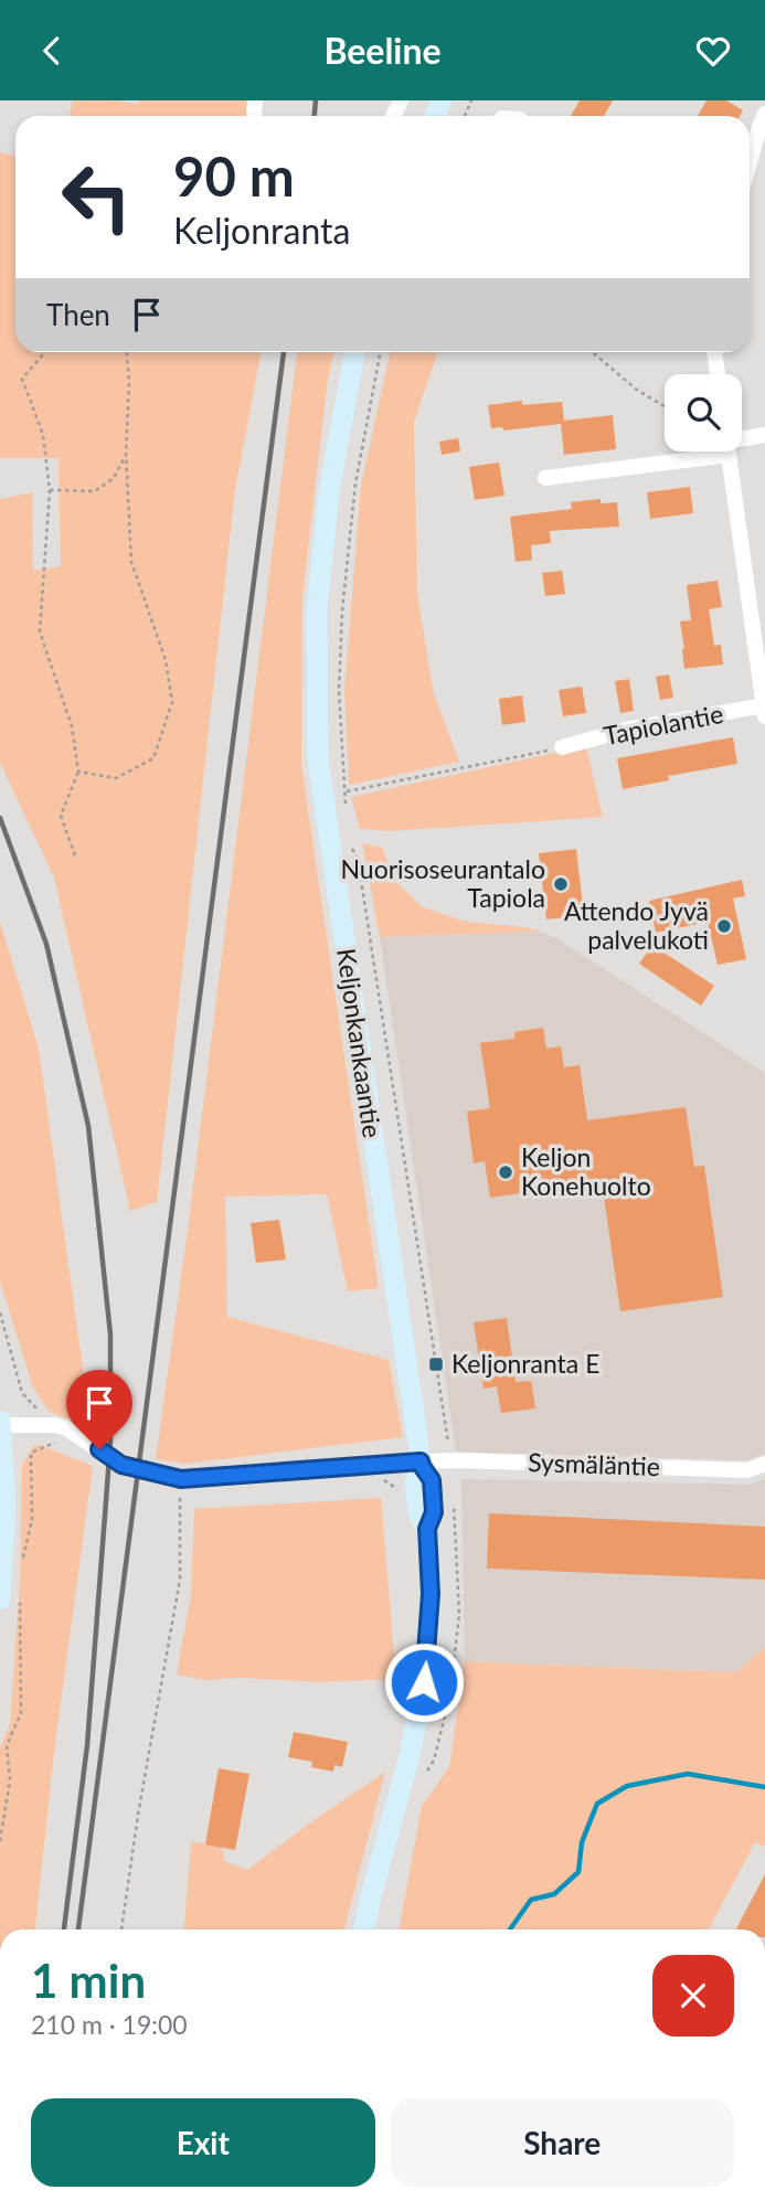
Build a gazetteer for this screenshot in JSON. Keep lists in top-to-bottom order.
{
  "streets": {
    "main road": ["Keljonkankaantie"],
    "street": ["Tapiolantie", "Sysmäläntie"]
  },
  "crossings": [
    ["Keljonkankaantie", "Sysmäläntie"]
  ],
  "places": {
    "other": ["Nuorisoseurantalo Tapiola", "Attendo Jyvä palvelukoti", "Keljon Konehuolto"],
    "transit": ["Keljonranta E"]
  },
  "page": {
    "header": "Beeline",
    "turn": ["90 m", "Keljonranta"],
    "then": "Then",
    "heading": ["1 min", "210 m · 19:00"],
    "buttons": ["Exit", "Share"]
  }
}
